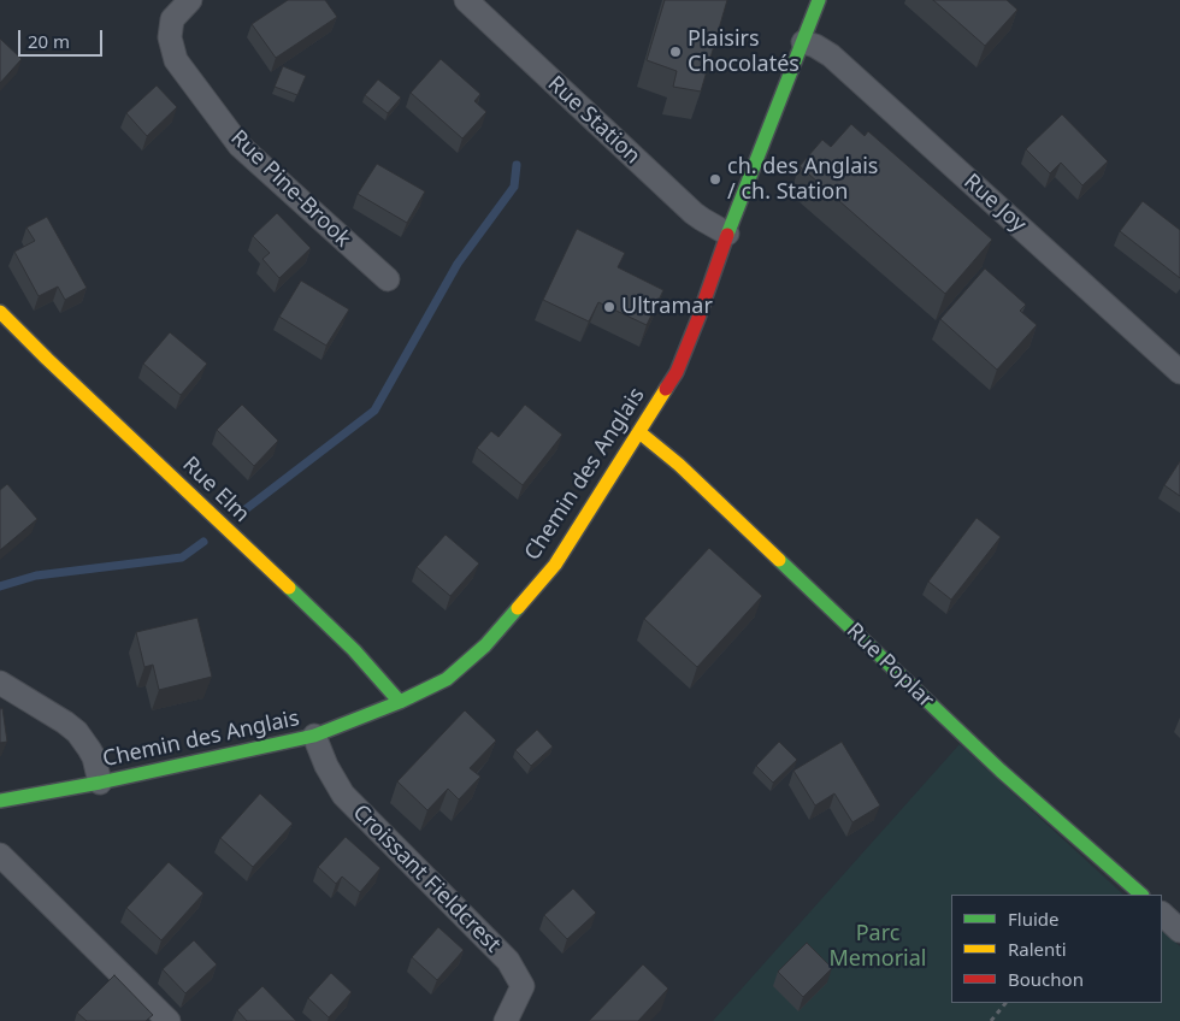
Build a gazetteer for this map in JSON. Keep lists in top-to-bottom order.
{
  "streets": {
    "street": [
      "Rue Station",
      "Rue Pine-Brook",
      "Rue Joy",
      "Chemin des Anglais",
      "Rue Elm",
      "Rue Poplar",
      "Croissant Fieldcrest"
    ]
  },
  "crossings": [
    ["Rue Station", "Chemin des Anglais"],
    ["Rue Joy", "Chemin des Anglais"],
    ["Chemin des Anglais", "Rue Elm"],
    ["Chemin des Anglais", "Rue Poplar"],
    ["Chemin des Anglais", "Croissant Fieldcrest"]
  ],
  "parks": ["Parc Memorial"],
  "places": ["Plaisirs Chocolatés", "ch. des Anglais / ch. Station", "Ultramar"],
  "legend": ["Fluide", "Ralenti", "Bouchon"],
  "scale_bar": "20 m"
}
